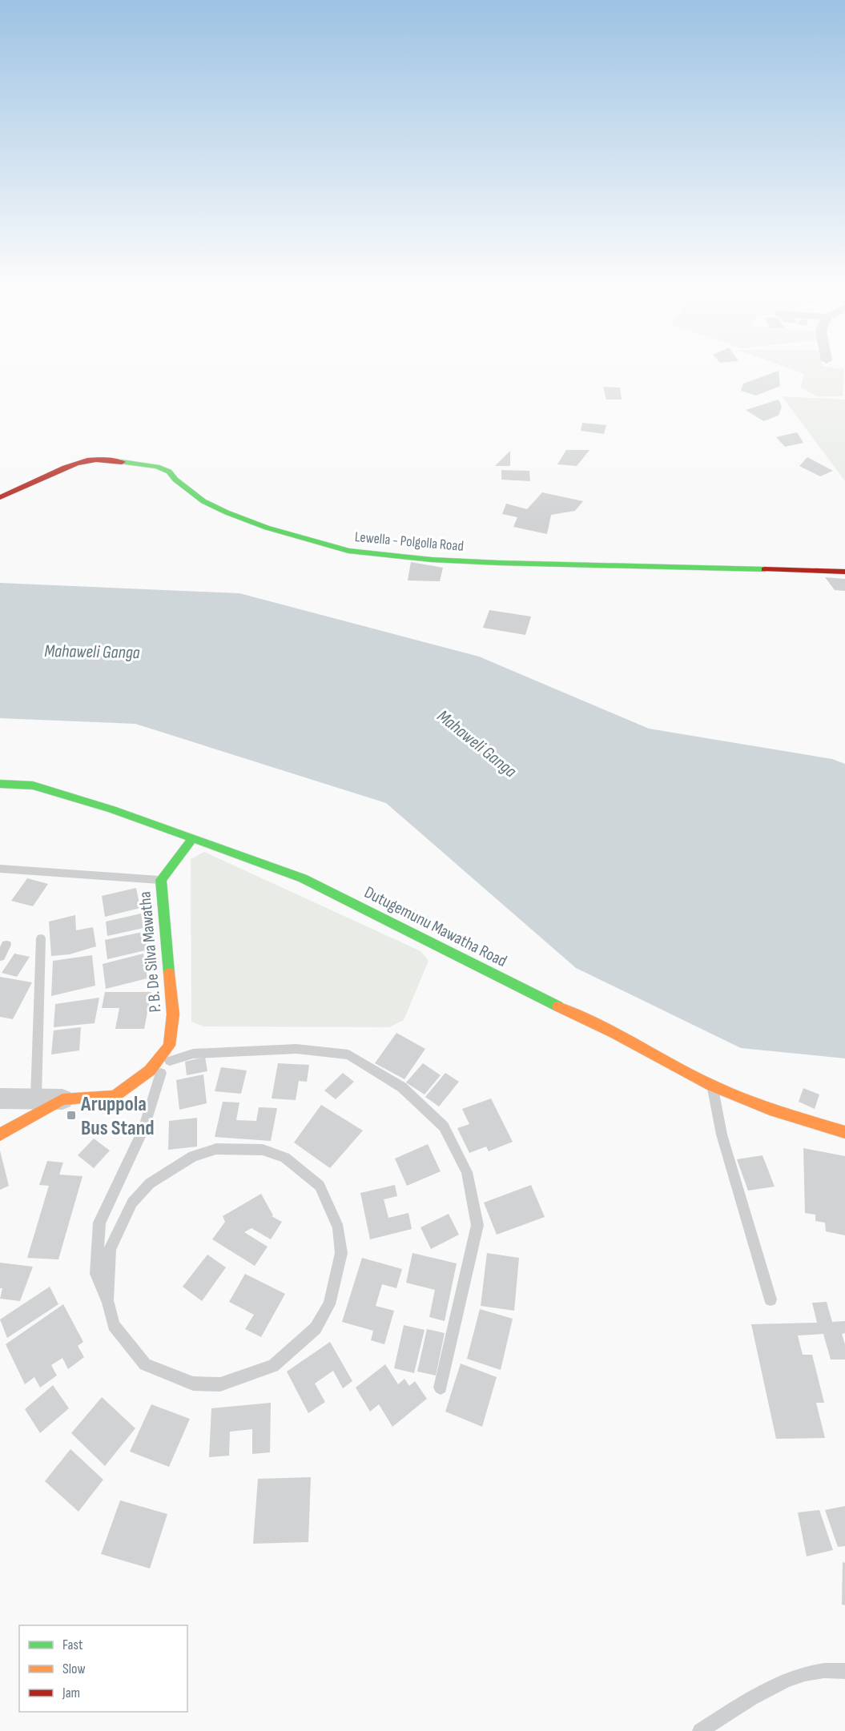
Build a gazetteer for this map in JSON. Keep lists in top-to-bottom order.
{
  "streets": {
    "street": ["Lewella - Polgolla Road", "Dutugemunu Mawatha Road", "P. B. De Silva Mawatha"]
  },
  "crossings": [
    ["Dutugemunu Mawatha Road", "P. B. De Silva Mawatha"]
  ],
  "water": ["Mahaweli Ganga"],
  "places": {
    "transit": ["Aruppola Bus Stand"]
  },
  "legend": ["Fast", "Slow", "Jam"]
}
